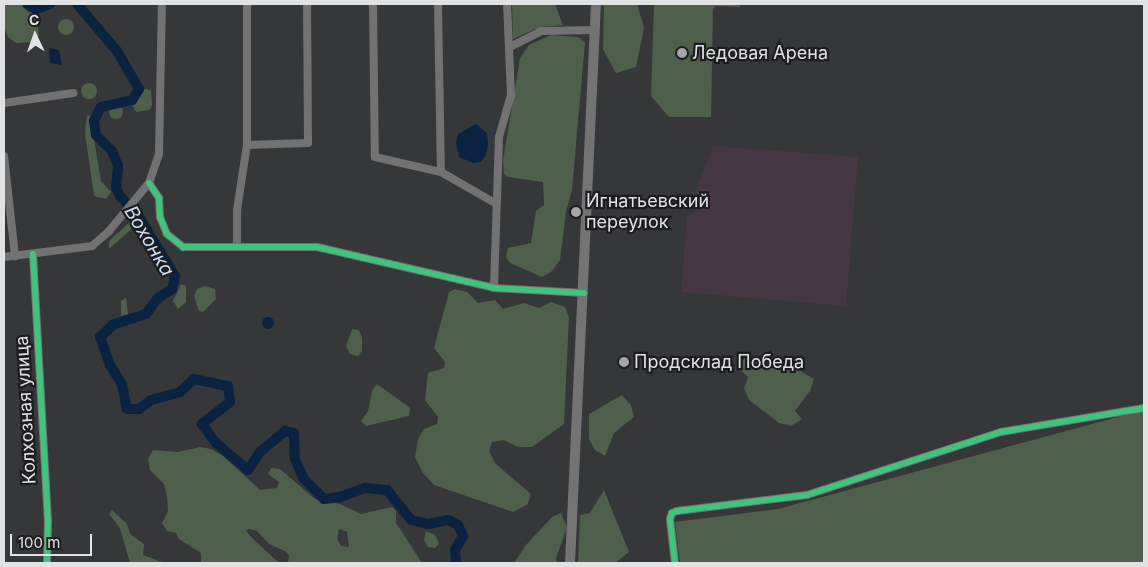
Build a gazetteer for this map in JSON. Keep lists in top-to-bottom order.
{
  "streets": {
    "street": ["Колхозная улица"]
  },
  "water": ["Вохонка"],
  "places": ["Ледовая Арена", "Игнатьевский переулок", "Продсклад Победа"],
  "scale_bar": "100 m",
  "north": "top"
}
